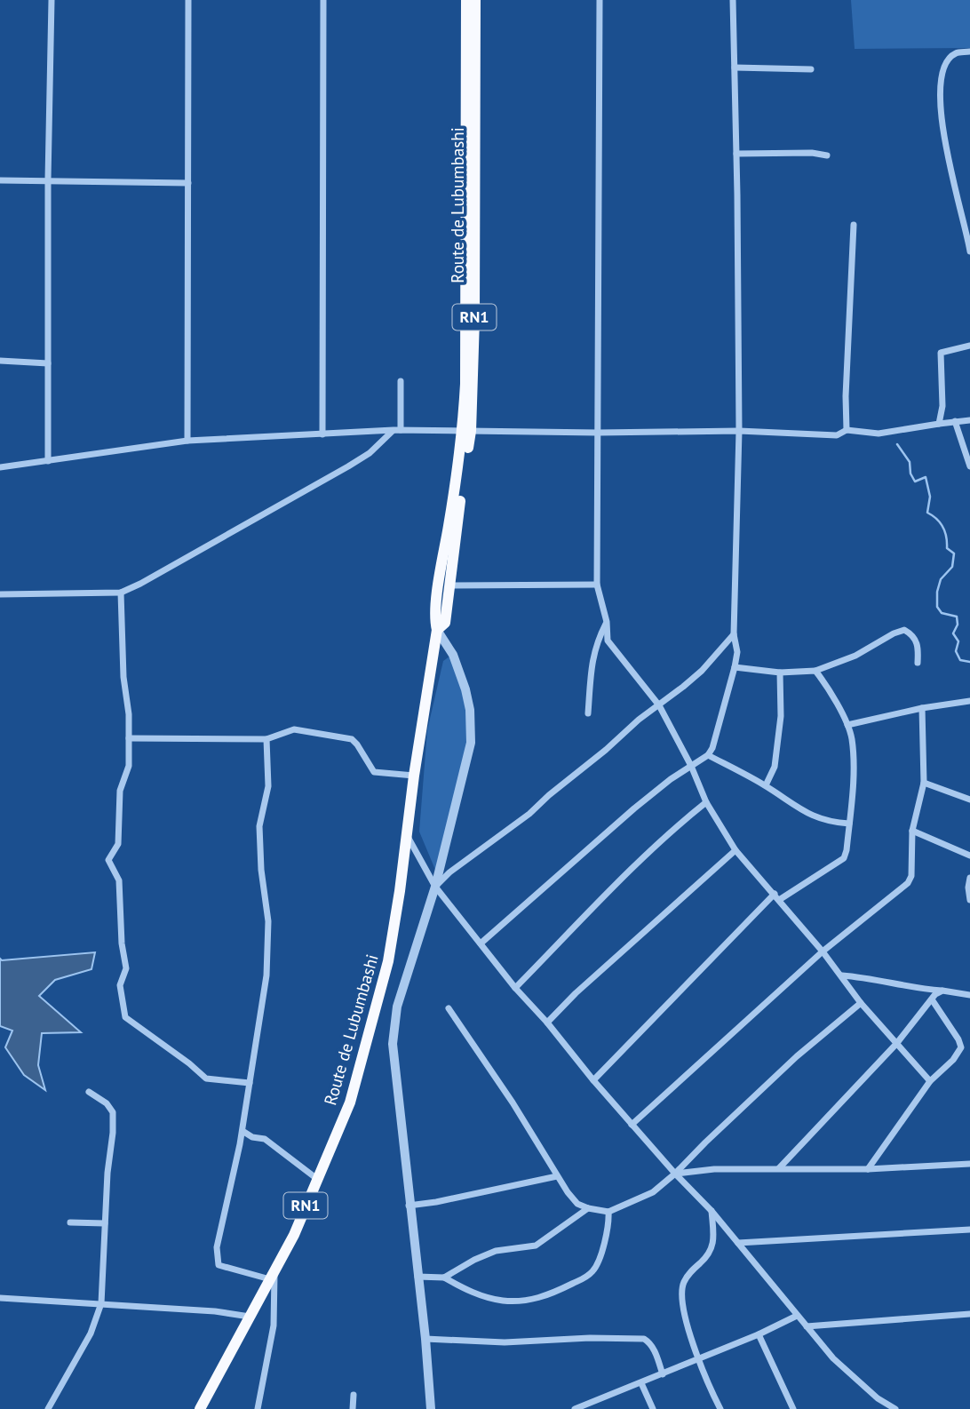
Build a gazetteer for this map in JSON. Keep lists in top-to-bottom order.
{
  "streets": {
    "highway": ["Route de Lubumbashi", "RN1"]
  }
}
